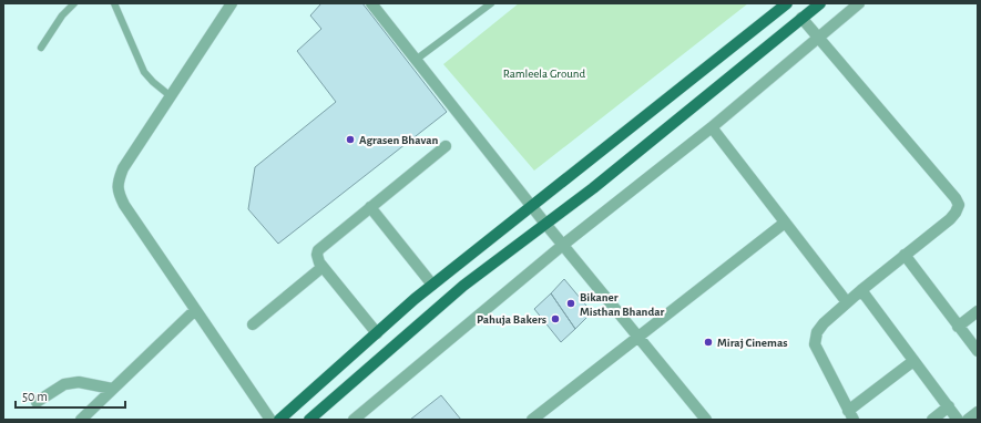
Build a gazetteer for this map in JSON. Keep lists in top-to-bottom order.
{
  "parks": ["Ramleela Ground"],
  "places": [
    "Agrasen Bhavan",
    "Bikaner Misthan Bhandar",
    "Pahuja Bakers",
    "Miraj Cinemas"
  ],
  "scale_bar": "50 m"
}
